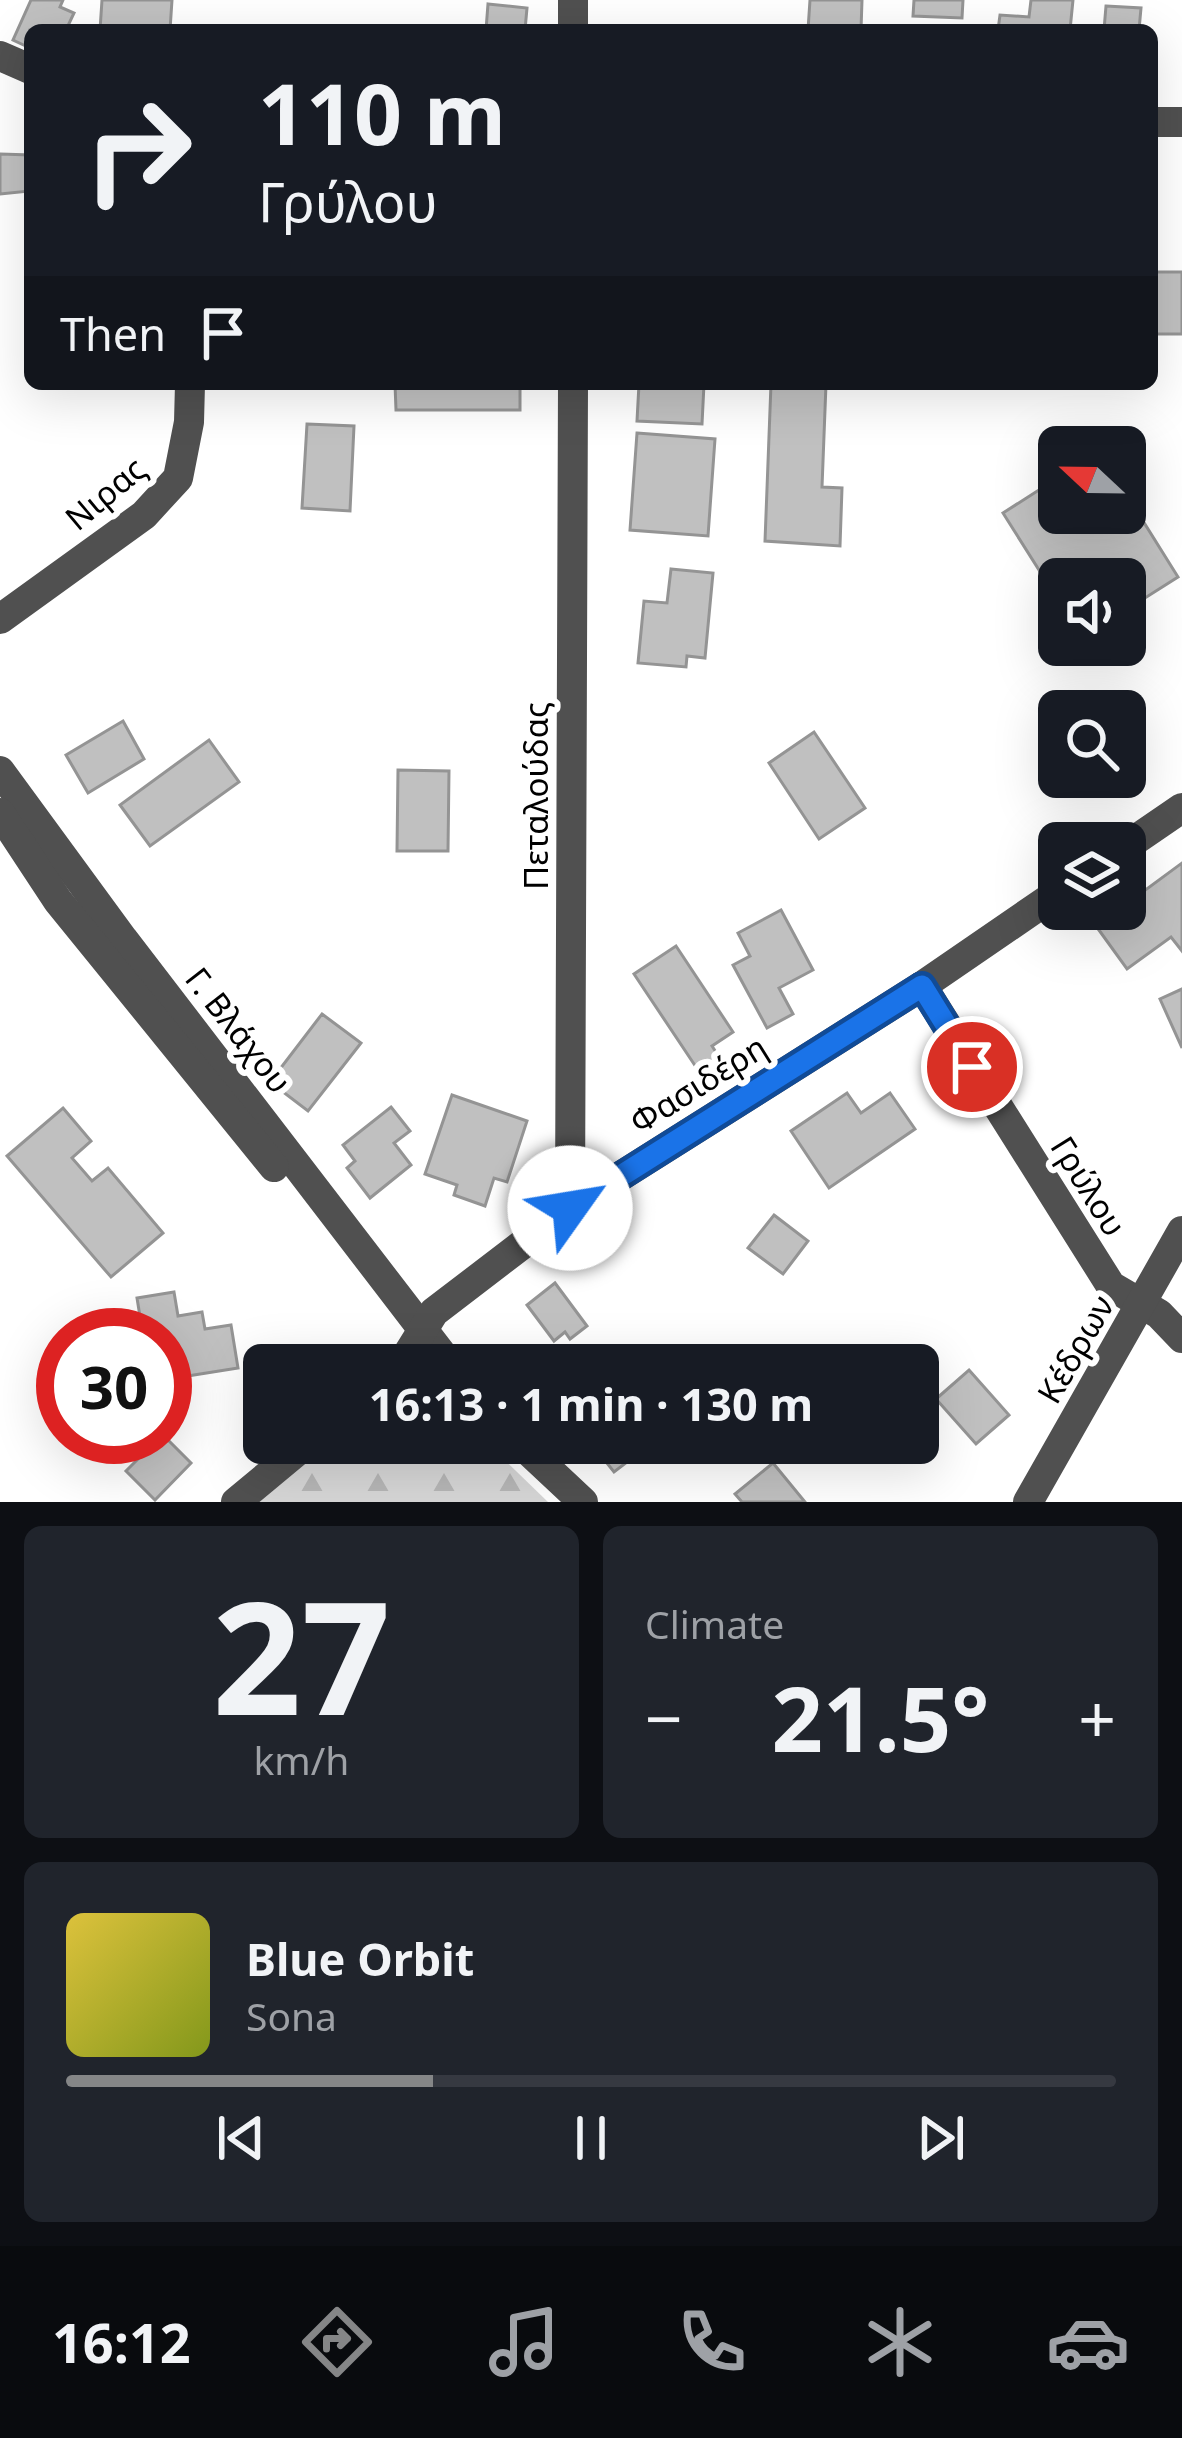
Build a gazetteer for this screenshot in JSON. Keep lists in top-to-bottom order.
{
  "streets": {
    "street": [
      "Νιρας",
      "Πεταλούδας",
      "Γ. Βλάχου",
      "Φασιδέρη",
      "Γρύλου",
      "Κέδρων"
    ]
  },
  "crossings": [
    ["Πεταλούδας", "Φασιδέρη"],
    ["Γ. Βλάχου", "Φασιδέρη"],
    ["Φασιδέρη", "Γρύλου"],
    ["Γρύλου", "Κέδρων"]
  ],
  "north": "left",
  "page": {
    "turn": ["110 m", "Γρύλου"],
    "then": "Then",
    "limit": "30",
    "trip": "16:13 · 1 min · 130 m",
    "tile": [
      ["27", "km/h"],
      "Climate"
    ],
    "heat": ["−", "21.5°", "+"],
    "song": ["Blue Orbit", "Sona"],
    "tabs": "16:12"
  }
}
